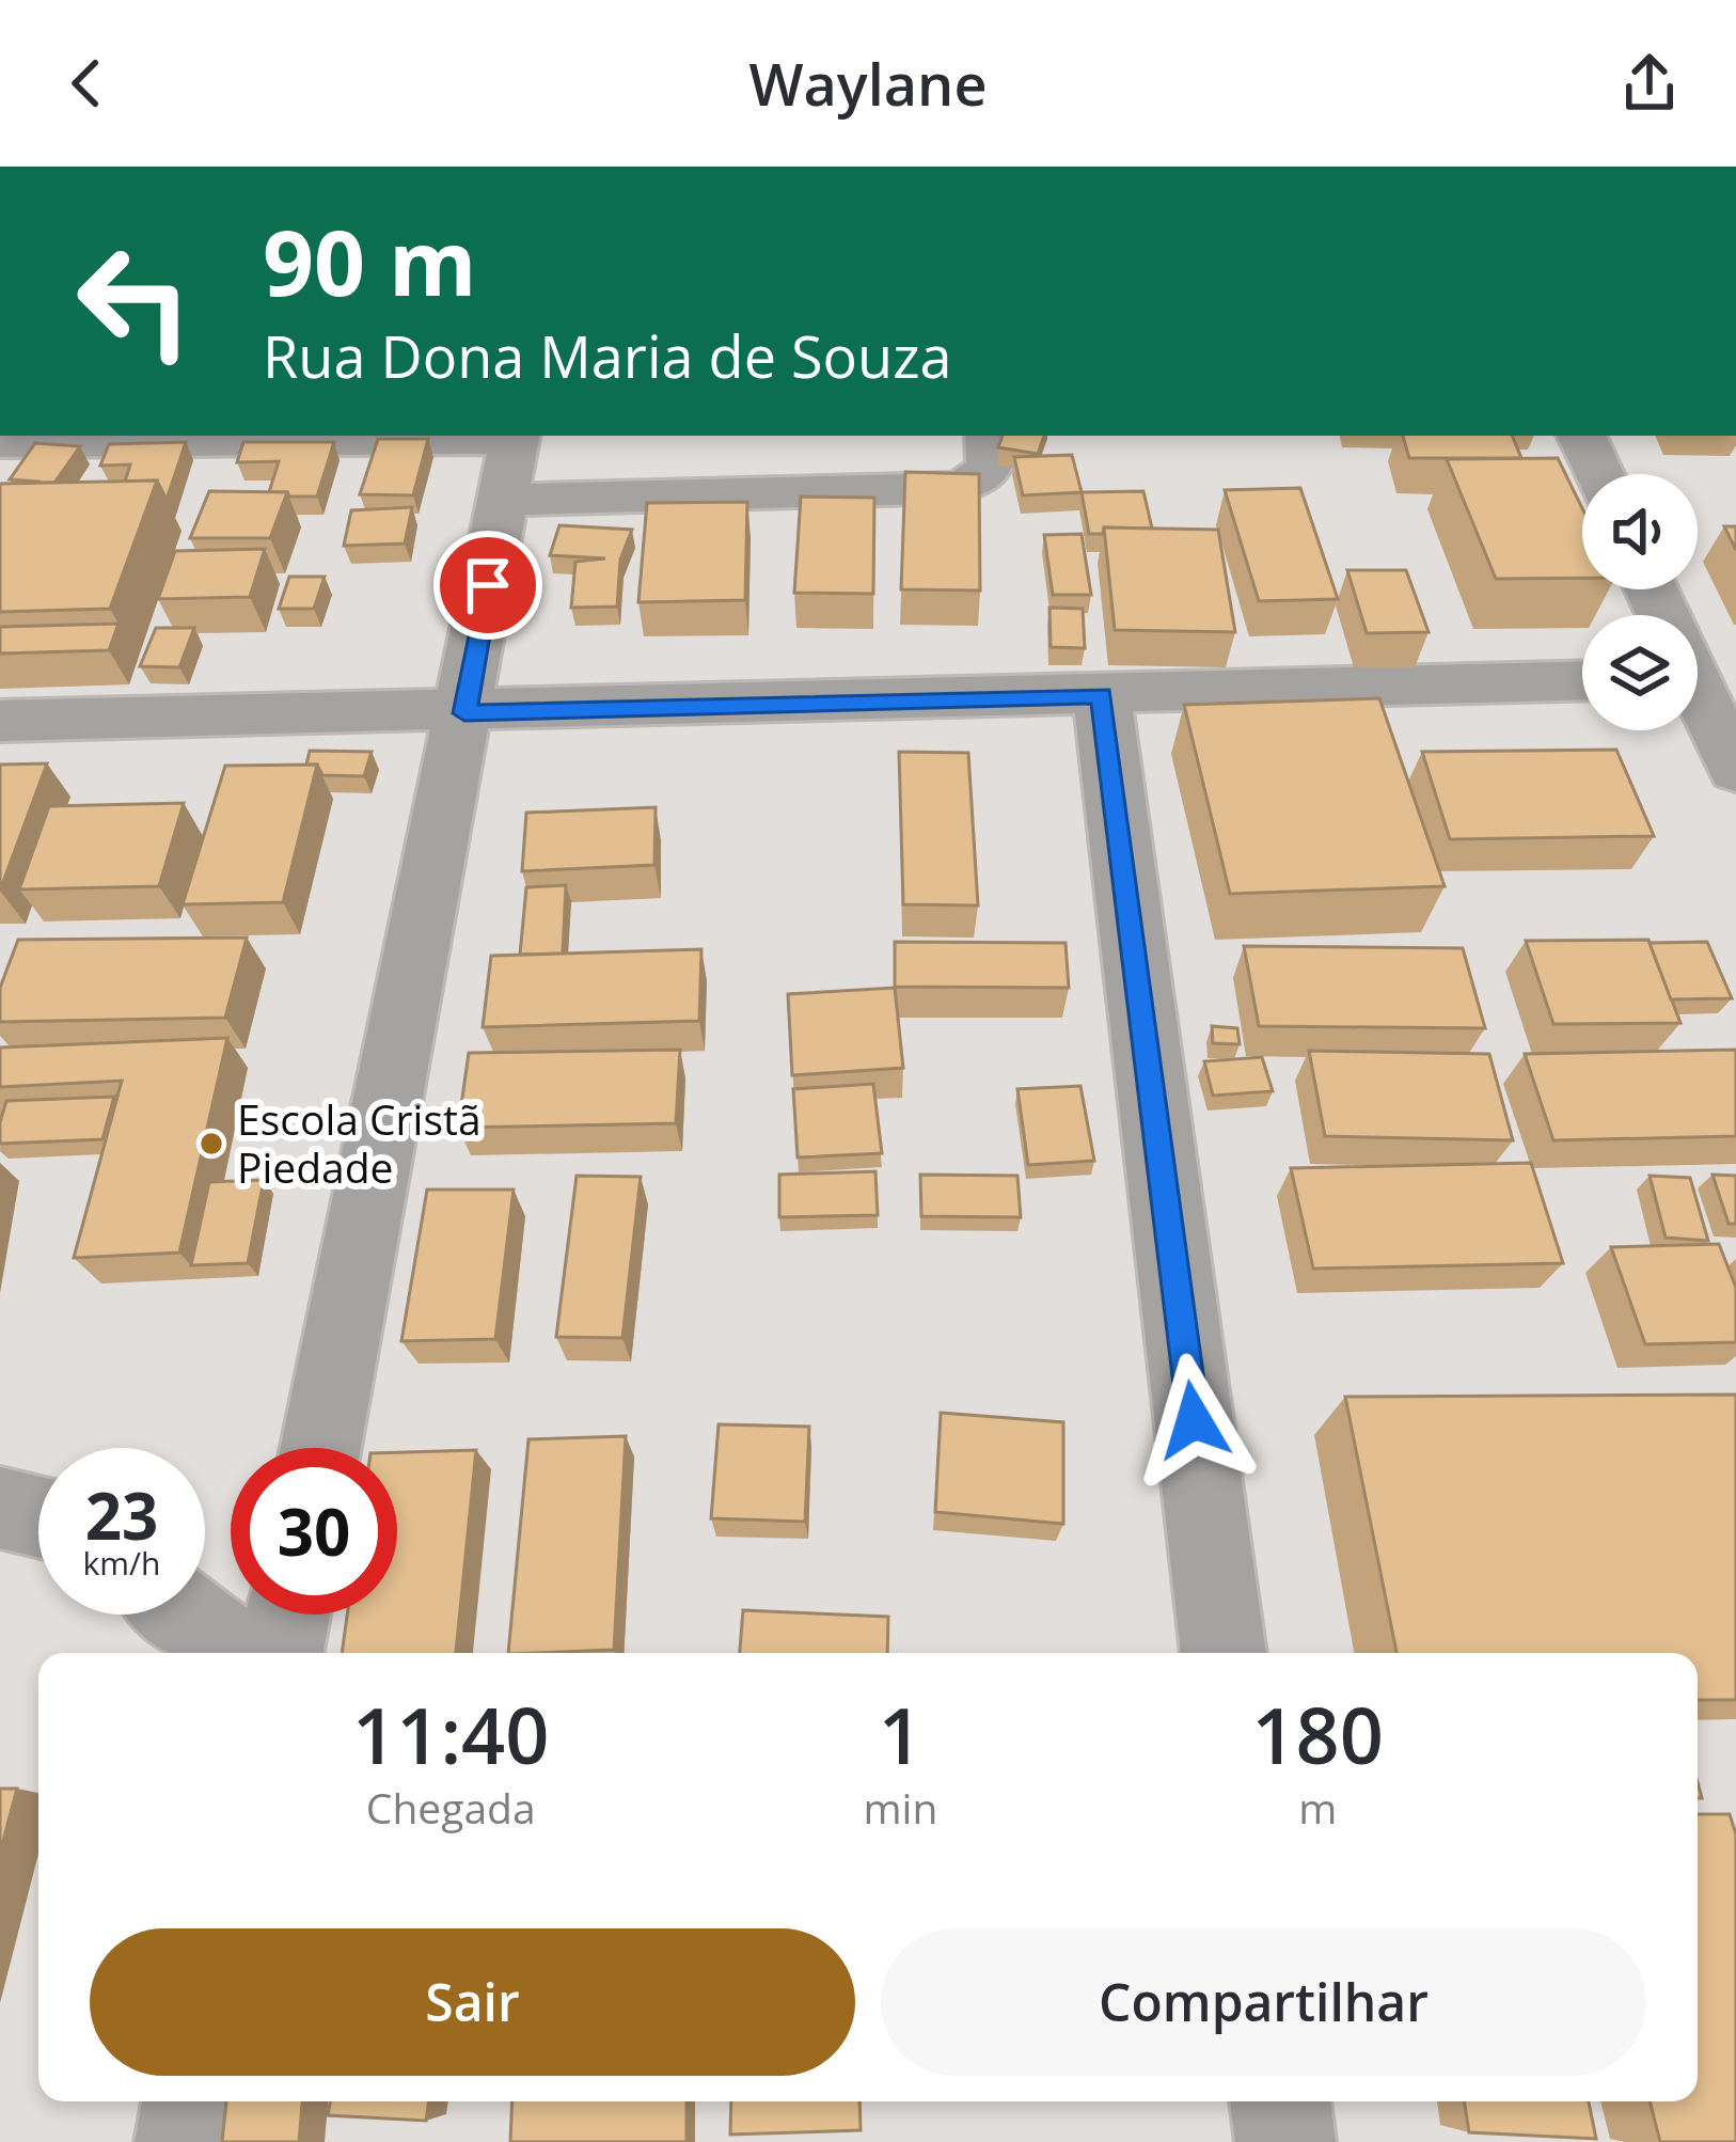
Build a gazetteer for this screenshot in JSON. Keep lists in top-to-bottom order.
{
  "places": ["Escola Cristã Piedade"],
  "page": {
    "header": "Waylane",
    "turn": ["90 m", "Rua Dona Maria de Souza"],
    "speed": "23 km/h",
    "limit": "30",
    "eta": [
      "11:40",
      "Chegada",
      "1",
      "min",
      "180",
      "m"
    ],
    "buttons": ["Sair", "Compartilhar"]
  }
}
